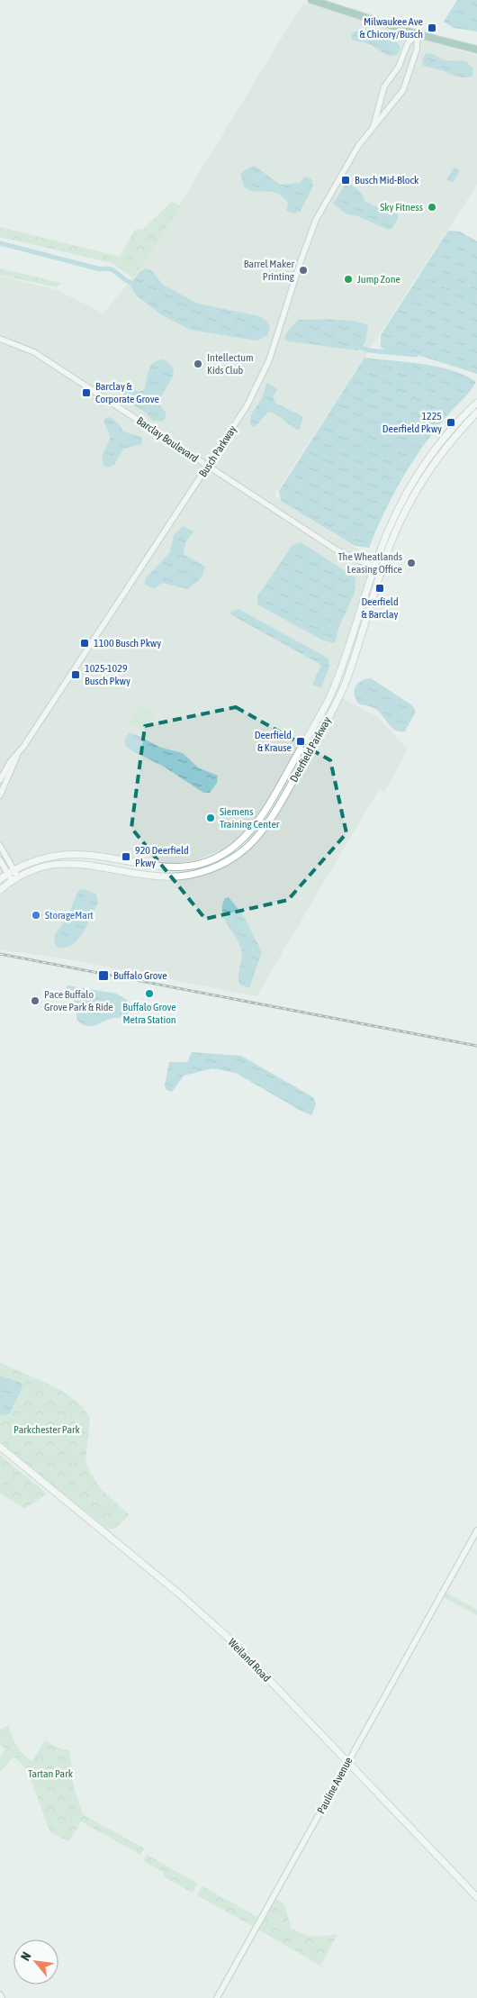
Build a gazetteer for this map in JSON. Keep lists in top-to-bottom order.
{
  "streets": {
    "main road": ["Deerfield Parkway", "Weiland Road"],
    "street": ["Barclay Boulevard", "Busch Parkway", "Pauline Avenue"]
  },
  "crossings": [
    ["Barclay Boulevard", "Busch Parkway"],
    ["Barclay Boulevard", "Deerfield Parkway"],
    ["Weiland Road", "Pauline Avenue"]
  ],
  "parks": ["Parkchester Park", "Tartan Park"],
  "places": {
    "transit": [
      "Milwaukee Ave & Chicory/Busch",
      "Busch Mid-Block",
      "Barclay & Corporate Grove",
      "1225 Deerfield Pkwy",
      "Deerfield & Barclay",
      "1100 Busch Pkwy",
      "1025-1029 Busch Pkwy",
      "Deerfield & Krause",
      "920 Deerfield Pkwy",
      "Buffalo Grove"
    ],
    "other": [
      "Sky Fitness",
      "Barrel Maker Printing",
      "Jump Zone",
      "Intellectum Kids Club",
      "The Wheatlands Leasing Office",
      "Siemens Training Center",
      "StorageMart",
      "Buffalo Grove Metra Station",
      "Pace Buffalo Grove Park & Ride"
    ]
  },
  "north": "top left"
}
